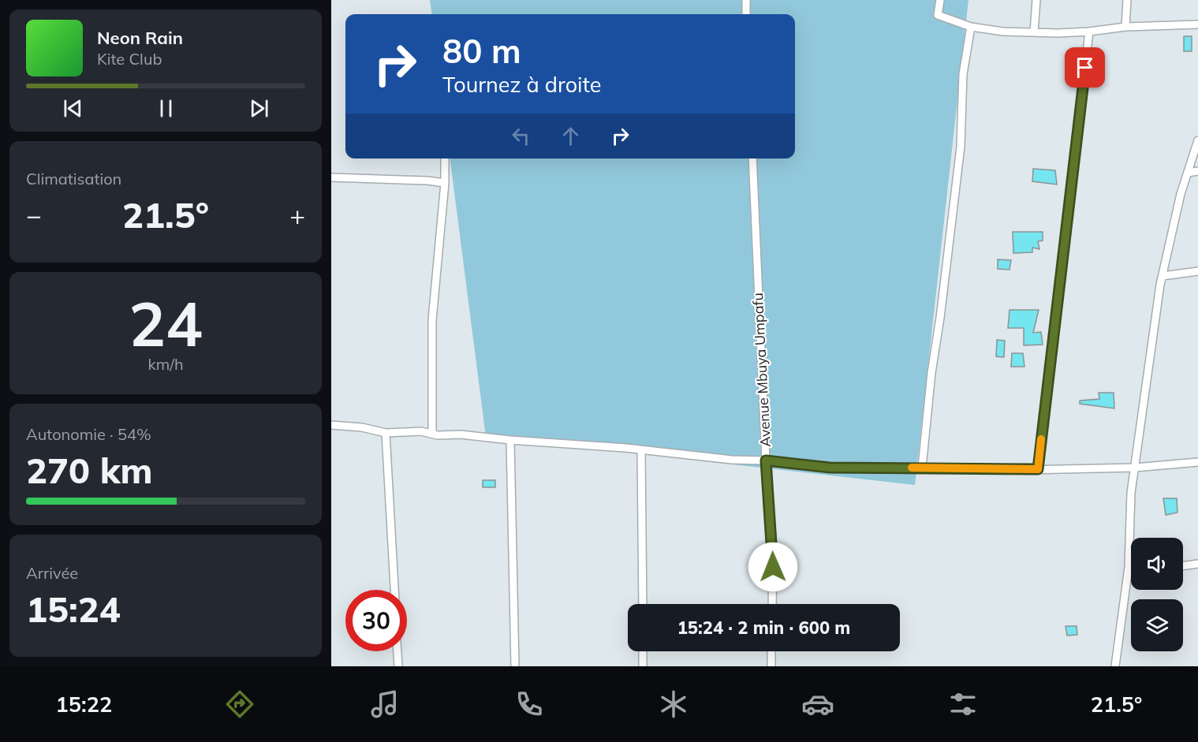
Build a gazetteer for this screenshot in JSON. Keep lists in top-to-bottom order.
{
  "streets": {
    "street": ["Avenue Mbuya Umpafu"]
  },
  "page": {
    "turn": ["80 m", "Tournez à droite"],
    "song": ["Neon Rain", "Kite Club"],
    "tile": [
      "Climatisation",
      ["24", "km/h"],
      ["Autonomie · 54%", "270 km"],
      ["Arrivée", "15:24"]
    ],
    "heat": ["−", "21.5°", "+"],
    "limit": "30",
    "trip": "15:24 · 2 min · 600 m",
    "tabs": ["15:22", "21.5°"]
  }
}
